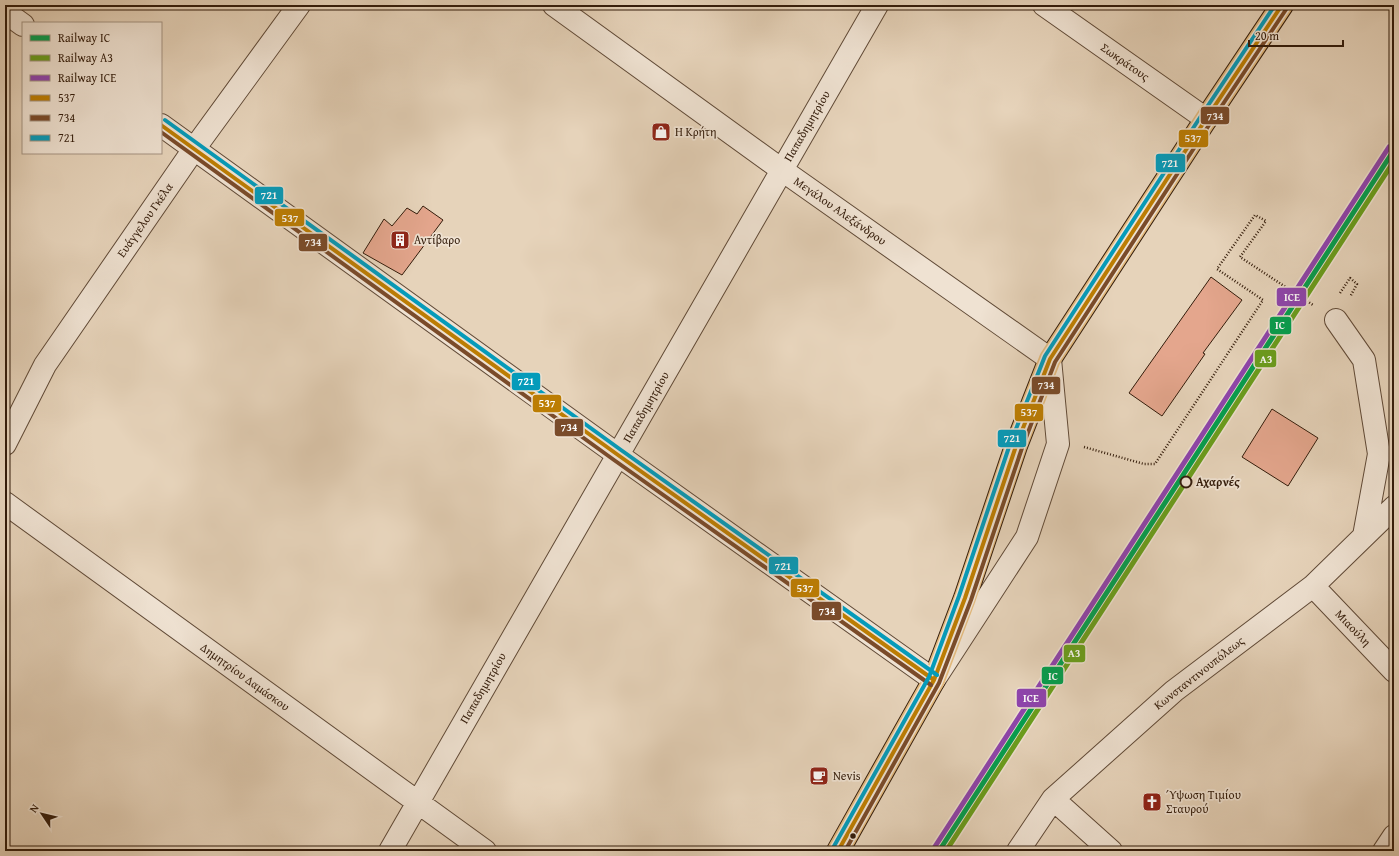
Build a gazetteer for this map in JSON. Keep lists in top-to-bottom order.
{
  "streets": {
    "street": [
      "Σωκράτους",
      "Παπαδημητρίου",
      "Μεγάλου Αλεξάνδρου",
      "Ευάγγελου Γκέλα",
      "Μιαούλη",
      "Κωνσταντινουπόλεως",
      "Δημητρίου Δαμάσκου"
    ]
  },
  "crossings": [
    ["Παπαδημητρίου", "Μεγάλου Αλεξάνδρου"],
    ["Παπαδημητρίου", "Δημητρίου Δαμάσκου"],
    ["Μιαούλη", "Κωνσταντινουπόλεως"]
  ],
  "places": {
    "shop": ["Η Κρήτη"],
    "building": ["Αντίβαρο"],
    "other": ["Αχαρνές"],
    "cafe": ["Nevis"],
    "church": ["Ύψωση Τιμίου Σταυρού"]
  },
  "lines": [
    "transit line 537",
    "transit line 721",
    "transit line 734",
    "rail line ICE",
    "rail line IC",
    "rail line A3"
  ],
  "legend": [
    "Railway IC",
    "Railway A3",
    "Railway ICE",
    "537",
    "734",
    "721"
  ],
  "scale_bar": "20 m",
  "north": "top left"
}
